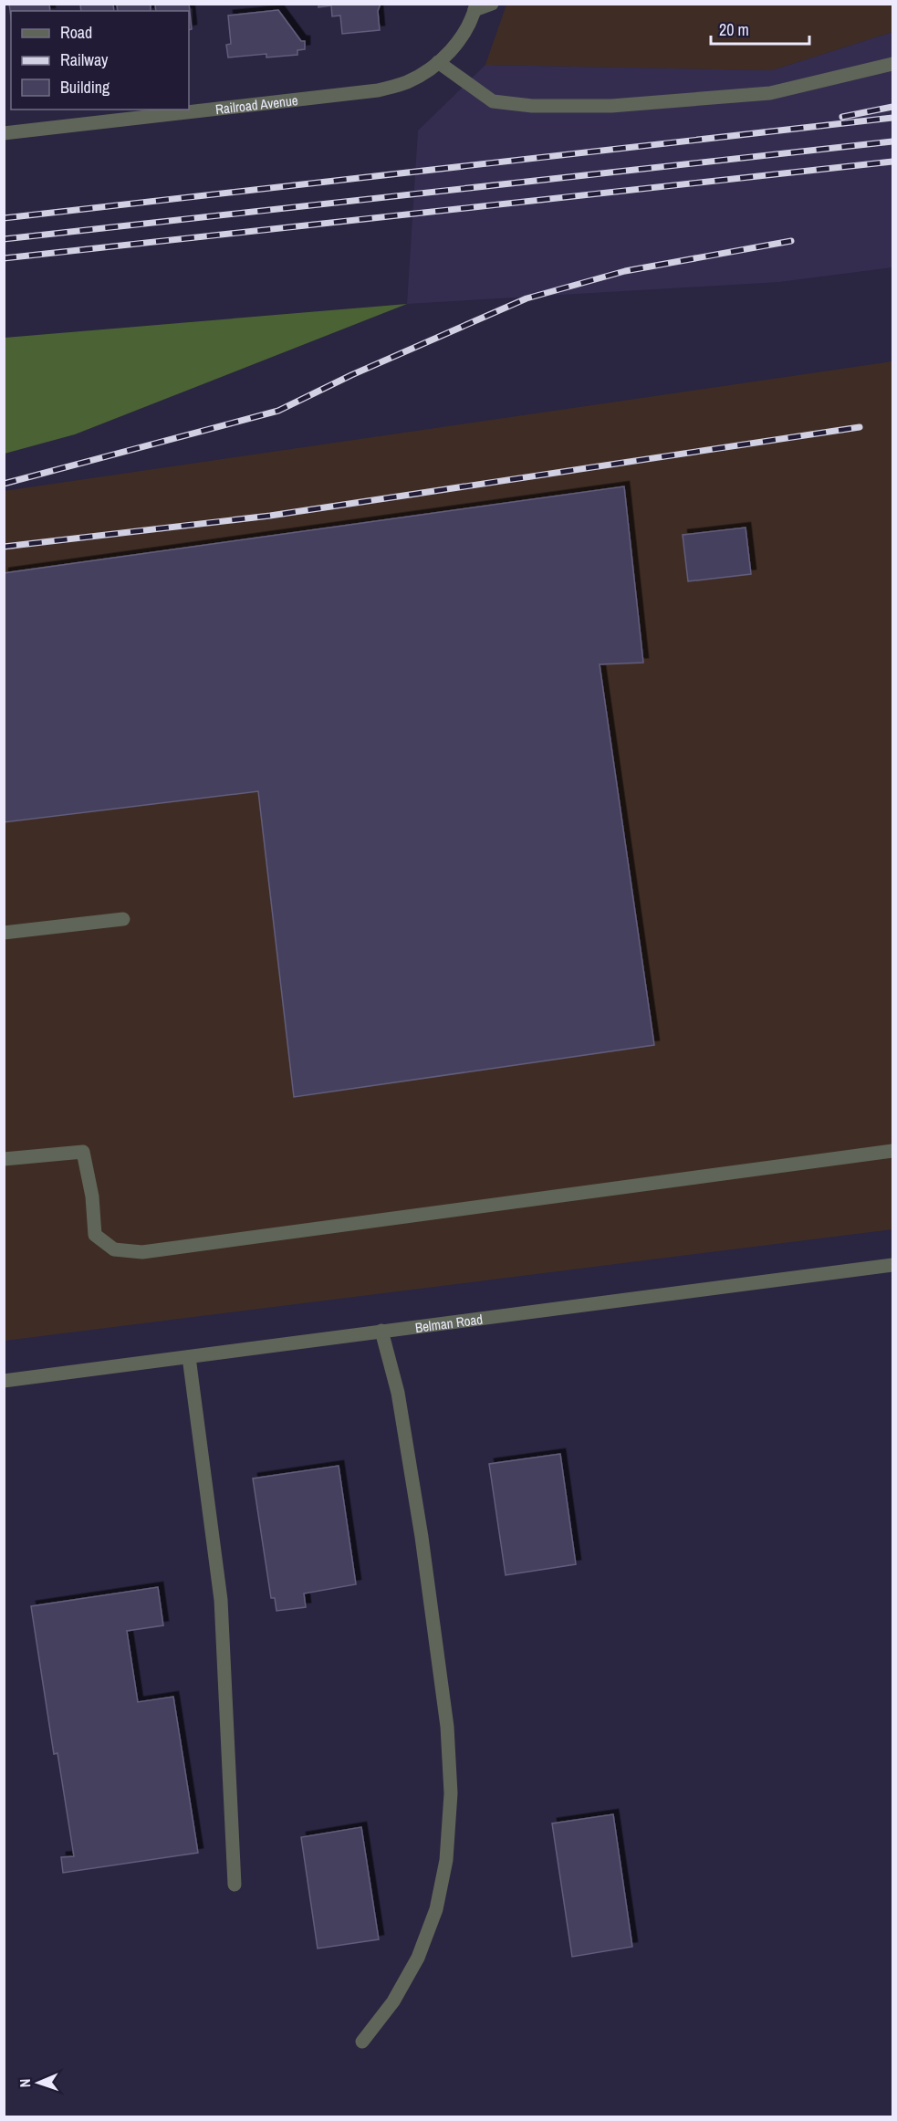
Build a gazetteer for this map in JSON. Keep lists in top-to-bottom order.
{
  "streets": {
    "street": ["Railroad Avenue", "Belman Road"]
  },
  "legend": ["Road", "Railway", "Building"],
  "scale_bar": "20 m",
  "north": "left"
}
